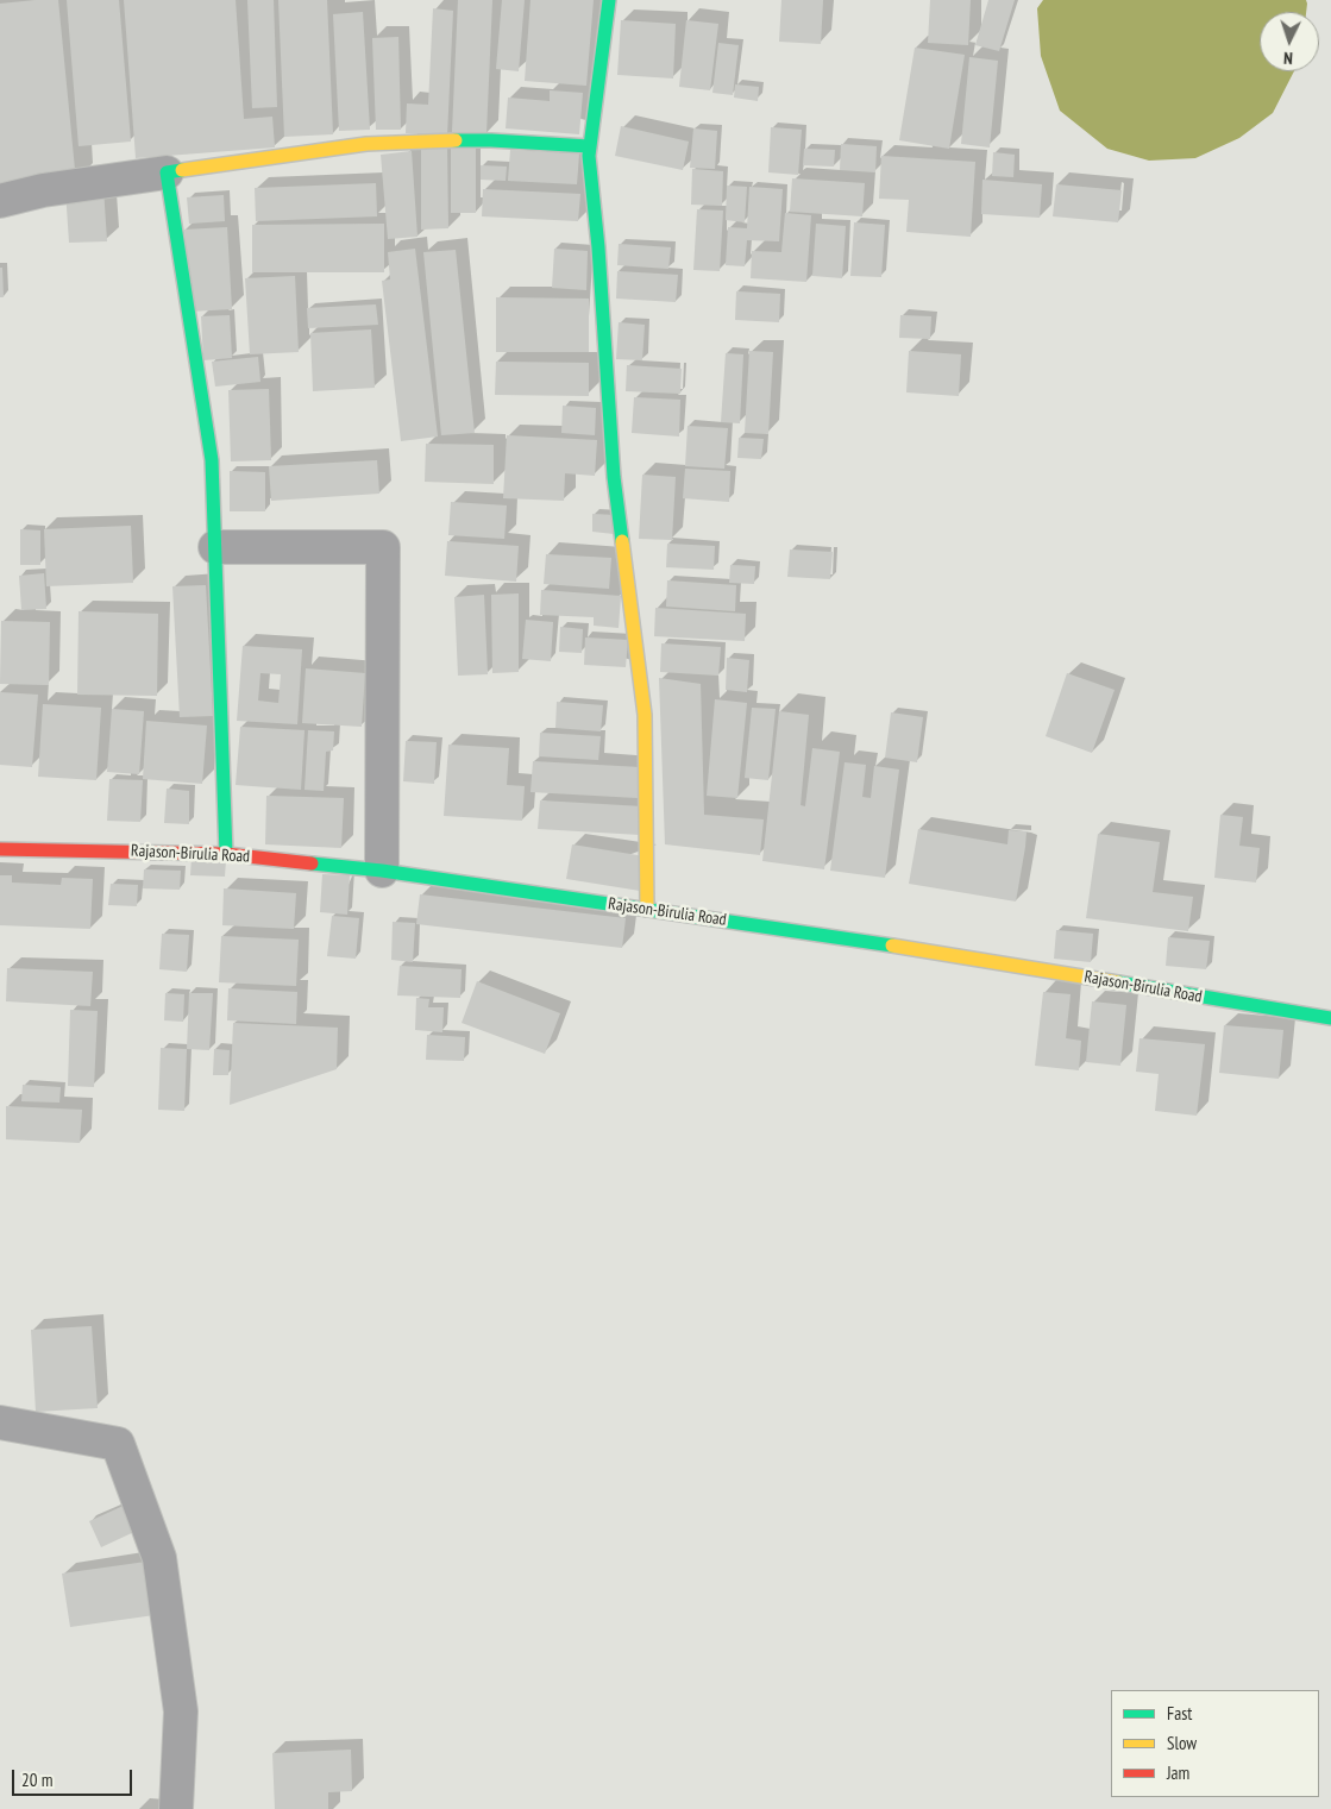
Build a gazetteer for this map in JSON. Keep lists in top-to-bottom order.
{
  "streets": {
    "street": ["Rajason-Birulia Road"]
  },
  "legend": ["Fast", "Slow", "Jam"],
  "scale_bar": "20 m",
  "north": "bottom"
}
